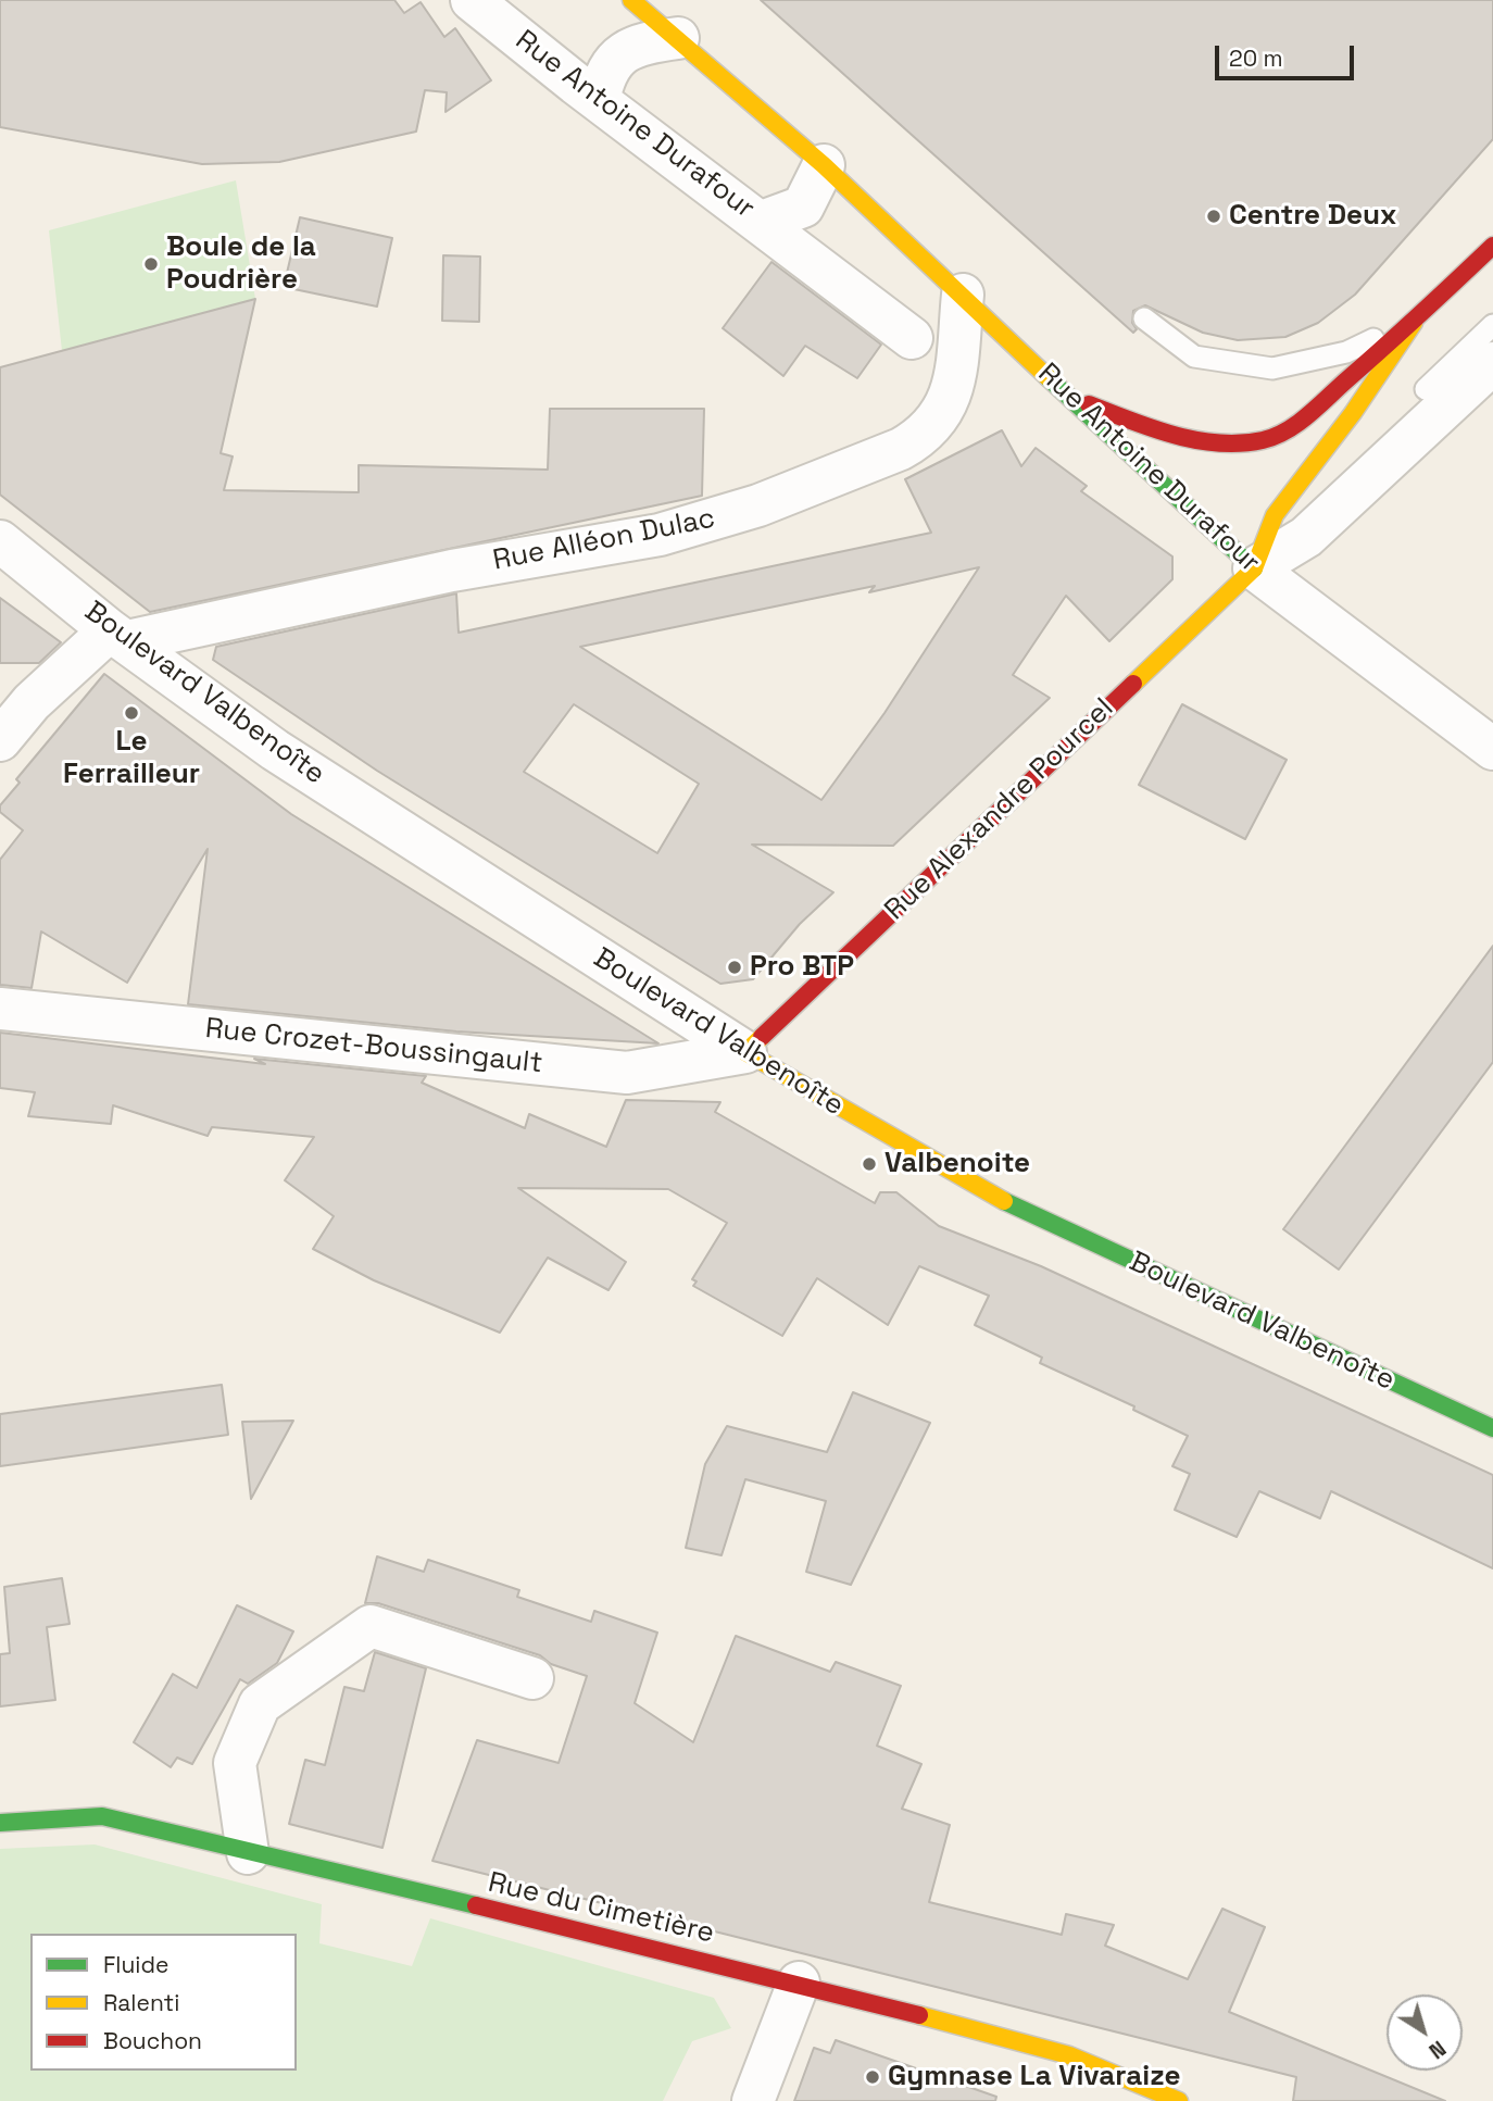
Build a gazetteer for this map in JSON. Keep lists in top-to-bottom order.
{
  "streets": {
    "street": [
      "Rue Antoine Durafour",
      "Rue Alléon Dulac",
      "Boulevard Valbenoîte",
      "Rue Alexandre Pourcel",
      "Rue Crozet-Boussingault",
      "Rue du Cimetière"
    ]
  },
  "crossings": [
    ["Rue Antoine Durafour", "Rue Alléon Dulac"],
    ["Rue Antoine Durafour", "Rue Alexandre Pourcel"],
    ["Rue Alléon Dulac", "Boulevard Valbenoîte"],
    ["Boulevard Valbenoîte", "Rue Alexandre Pourcel"],
    ["Boulevard Valbenoîte", "Rue Crozet-Boussingault"],
    ["Rue Alexandre Pourcel", "Rue Crozet-Boussingault"]
  ],
  "places": [
    "Centre Deux",
    "Boule de la Poudrière",
    "Le Ferrailleur",
    "Pro BTP",
    "Valbenoite",
    "Gymnase La Vivaraize"
  ],
  "legend": ["Fluide", "Ralenti", "Bouchon"],
  "scale_bar": "20 m",
  "north": "bottom right"
}
